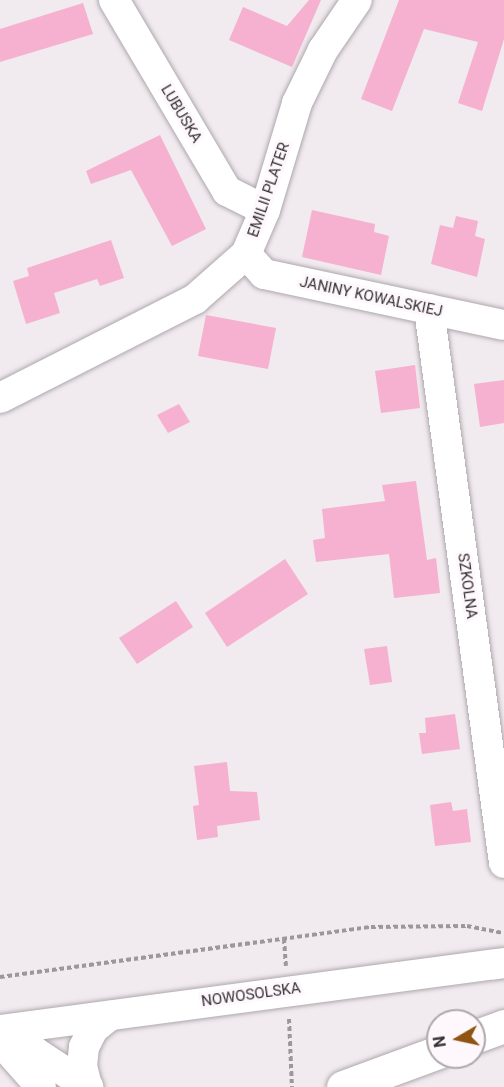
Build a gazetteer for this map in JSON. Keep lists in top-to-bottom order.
{
  "streets": {
    "street": [
      "LUBUSKA",
      "EMILII PLATER",
      "JANINY KOWALSKIEJ",
      "SZKOLNA",
      "NOWOSOLSKA"
    ]
  },
  "crossings": [
    ["LUBUSKA", "EMILII PLATER"],
    ["EMILII PLATER", "JANINY KOWALSKIEJ"],
    ["JANINY KOWALSKIEJ", "SZKOLNA"]
  ],
  "north": "left"
}
